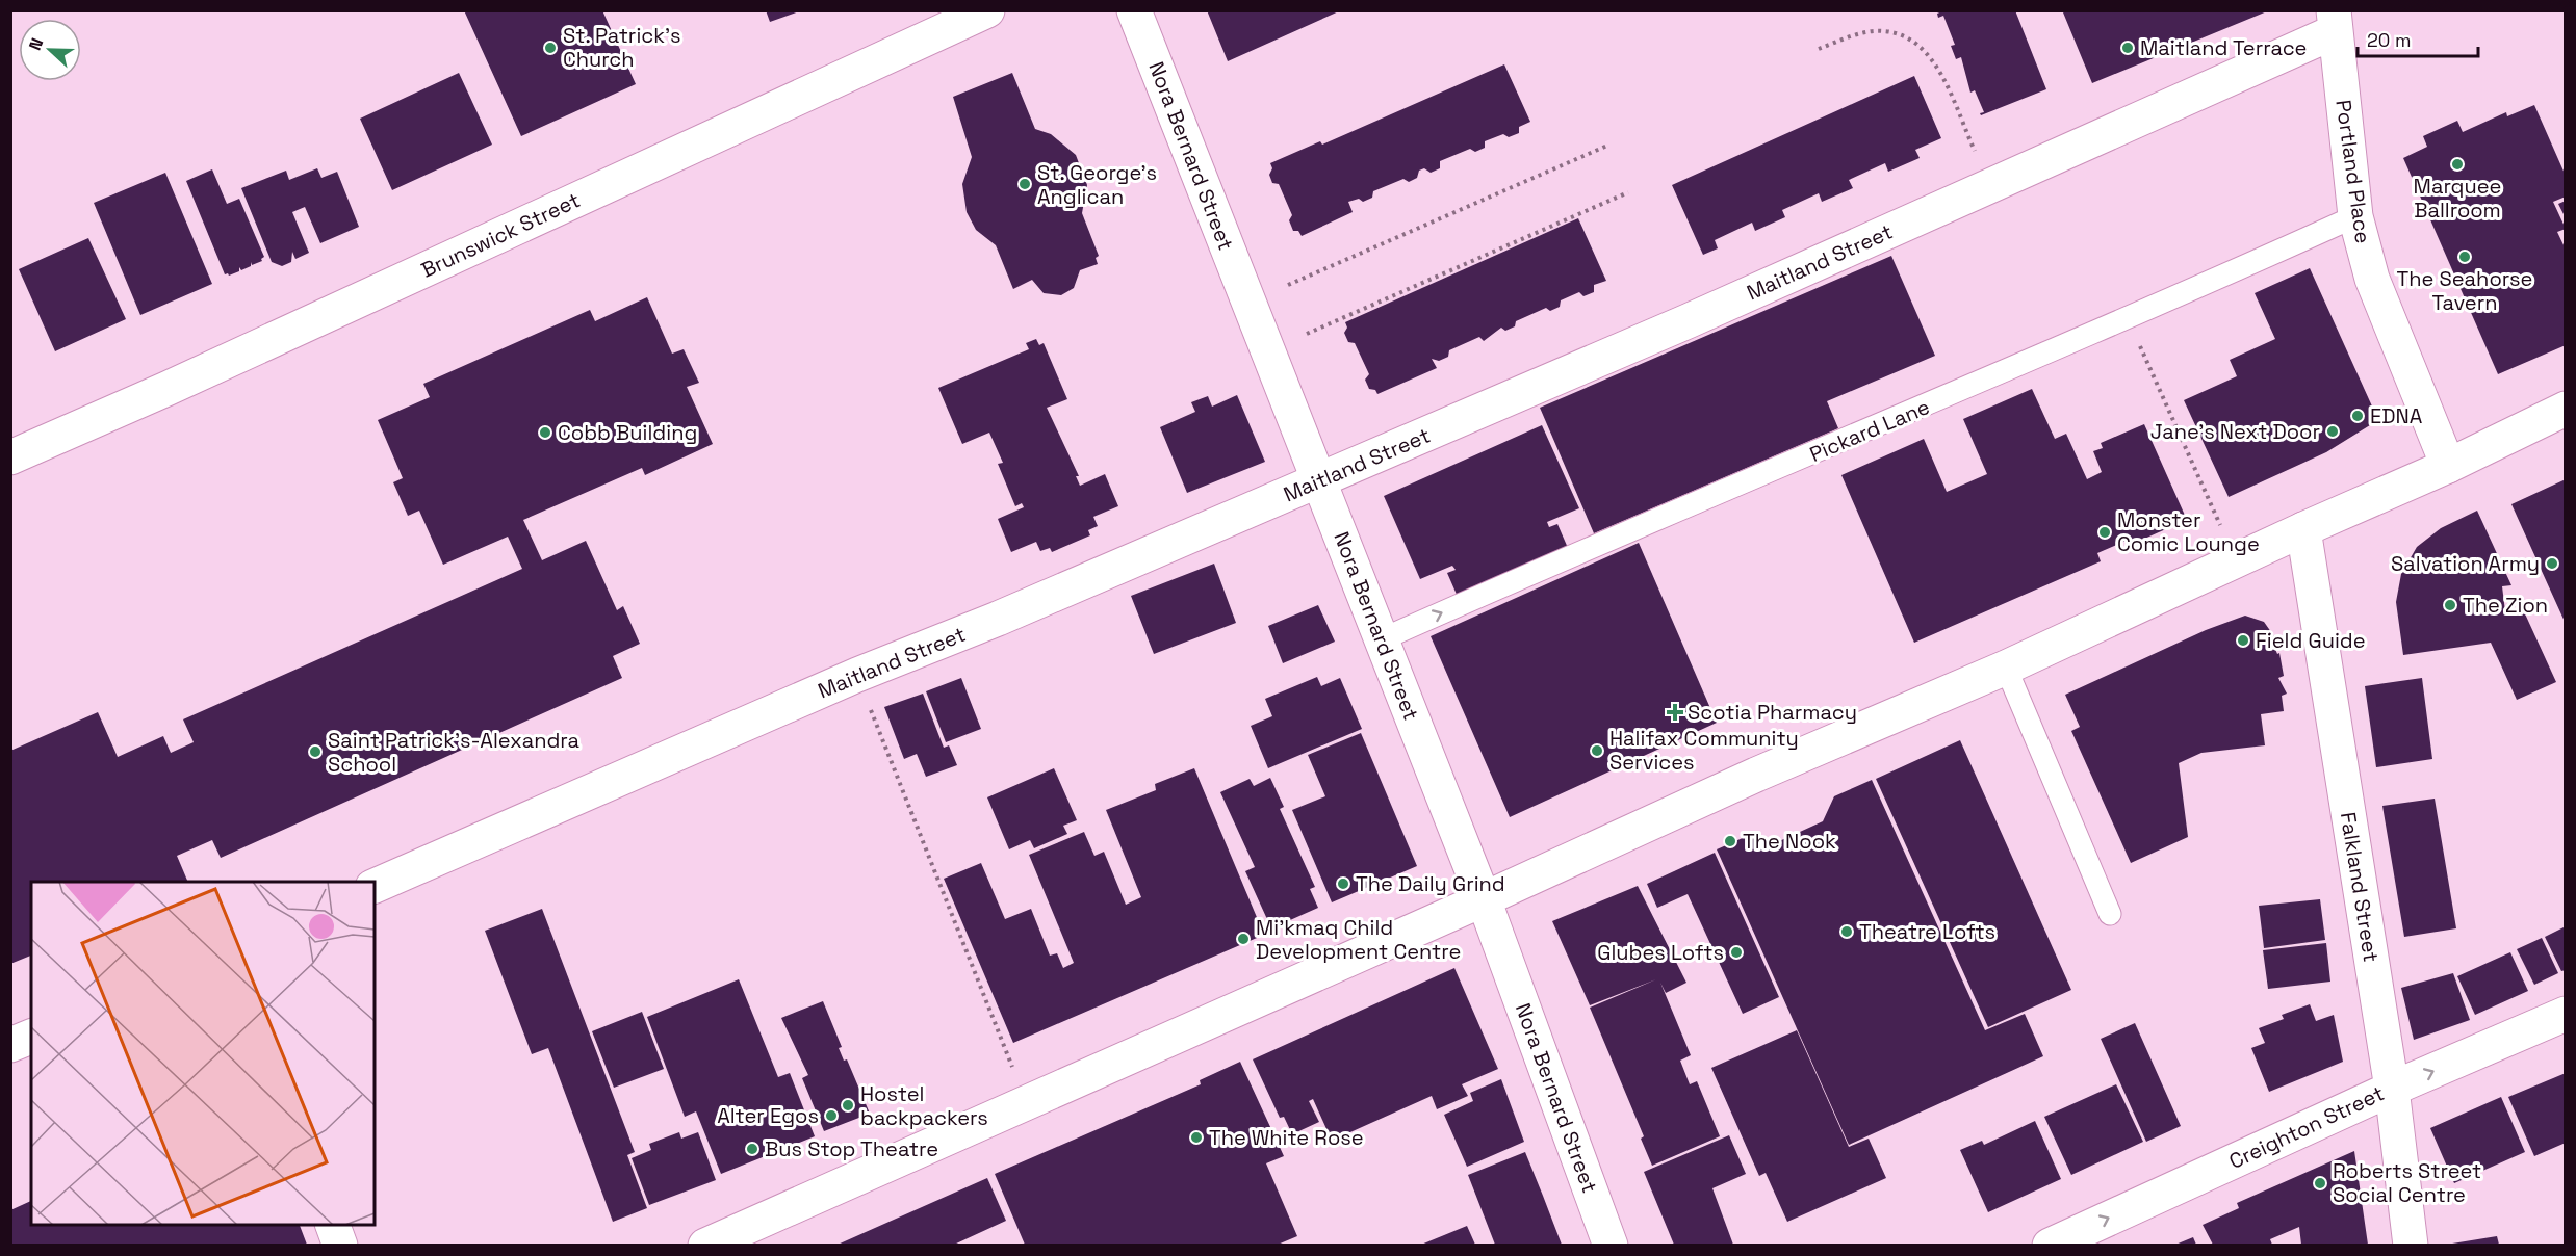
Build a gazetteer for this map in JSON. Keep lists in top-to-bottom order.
{
  "streets": {
    "street": [
      "Nora Bernard Street",
      "Portland Place",
      "Brunswick Street",
      "Maitland Street",
      "Falkland Street",
      "Creighton Street"
    ],
    "lane": ["Pickard Lane"]
  },
  "crossings": [
    ["Nora Bernard Street", "Maitland Street"],
    ["Nora Bernard Street", "Pickard Lane"],
    ["Portland Place", "Maitland Street"],
    ["Portland Place", "Pickard Lane"],
    ["Falkland Street", "Creighton Street"]
  ],
  "one_way": ["Pickard Lane", "Creighton Street"],
  "places": {
    "other": [
      "St. Patrick's Church",
      "Maitland Terrace",
      "Marquee Ballroom",
      "St. George's Anglican",
      "The Seahorse Tavern",
      "EDNA",
      "Jane's Next Door",
      "Cobb Building",
      "Monster Comic Lounge",
      "Salvation Army",
      "The Zion",
      "Field Guide",
      "Halifax Community Services",
      "Saint Patrick’s-Alexandra School",
      "The Nook",
      "The Daily Grind",
      "Theatre Lofts",
      "Mi'kmaq Child Development Centre",
      "Glubes Lofts",
      "Hostel backpackers",
      "Alter Egos",
      "The White Rose",
      "Bus Stop Theatre",
      "Roberts Street Social Centre"
    ],
    "health": ["Scotia Pharmacy"]
  },
  "scale_bar": "20 m",
  "north": "left"
}
